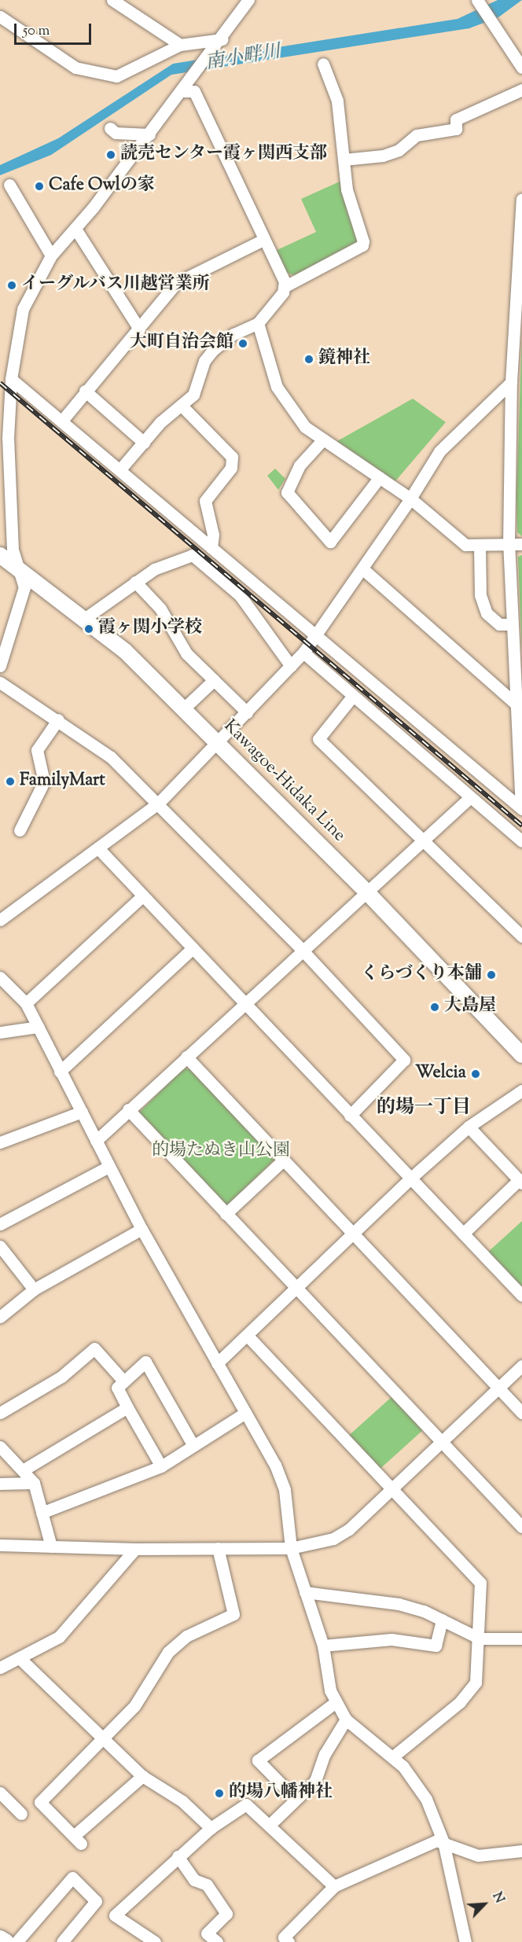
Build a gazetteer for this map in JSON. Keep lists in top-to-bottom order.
{
  "streets": {
    "main road": ["Kawagoe-Hidaka Line"]
  },
  "districts": ["的場一丁目"],
  "water": ["南小畔川"],
  "parks": ["的場たぬき山公園"],
  "places": [
    "読売センター霞ヶ関西支部",
    "Cafe Owlの家",
    "イーグルバス川越営業所",
    "大町自治会館",
    "鏡神社",
    "霞ヶ関小学校",
    "FamilyMart",
    "くらづくり本舗",
    "大島屋",
    "Welcia",
    "的場八幡神社"
  ],
  "scale_bar": "50 m",
  "north": "top right"
}
